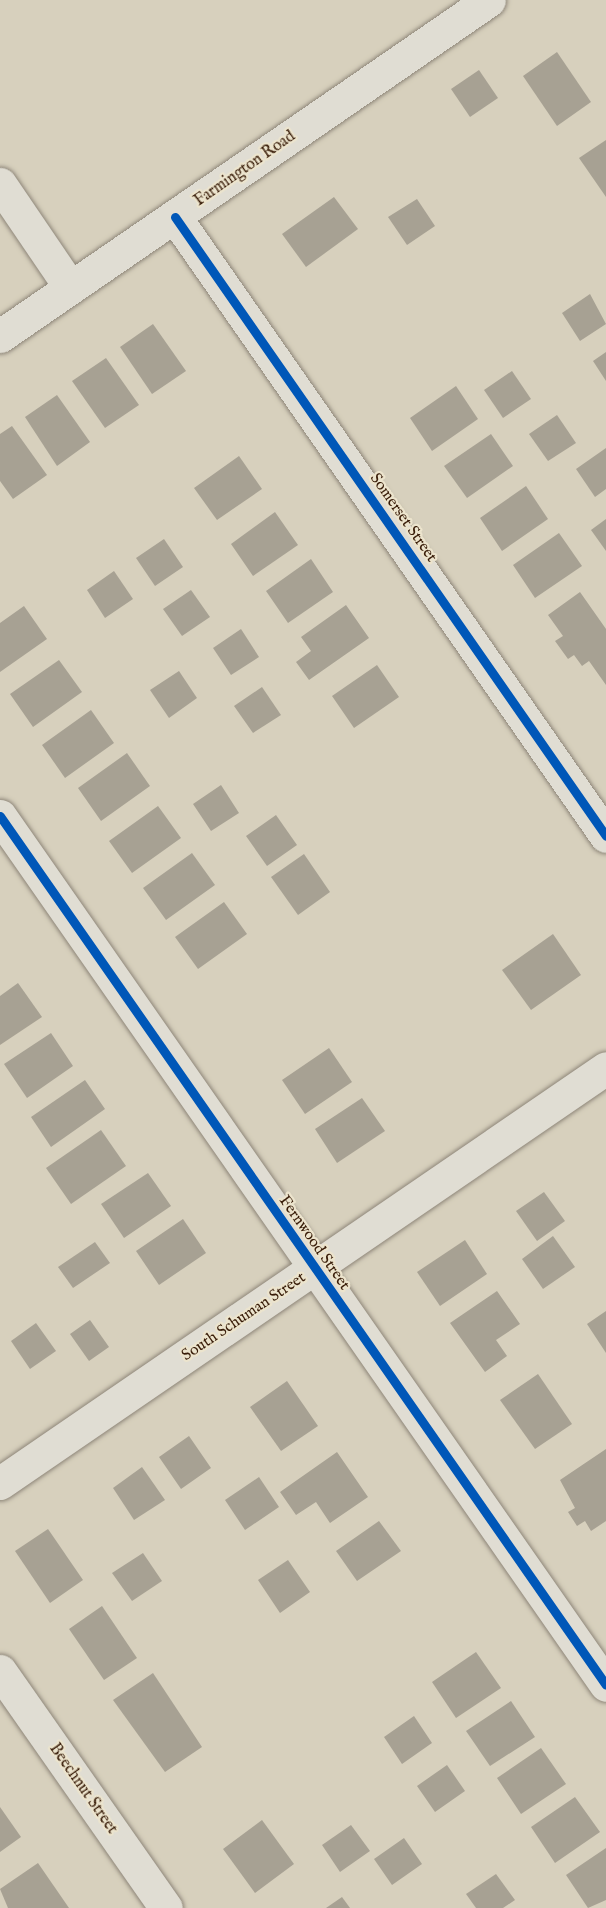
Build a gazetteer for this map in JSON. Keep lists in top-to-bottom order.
{
  "streets": {
    "street": [
      "Farmington Road",
      "Somerset Street",
      "Fernwood Street",
      "South Schuman Street",
      "Beechnut Street"
    ]
  },
  "crossings": [
    ["Farmington Road", "Somerset Street"],
    ["Fernwood Street", "South Schuman Street"]
  ]
}
